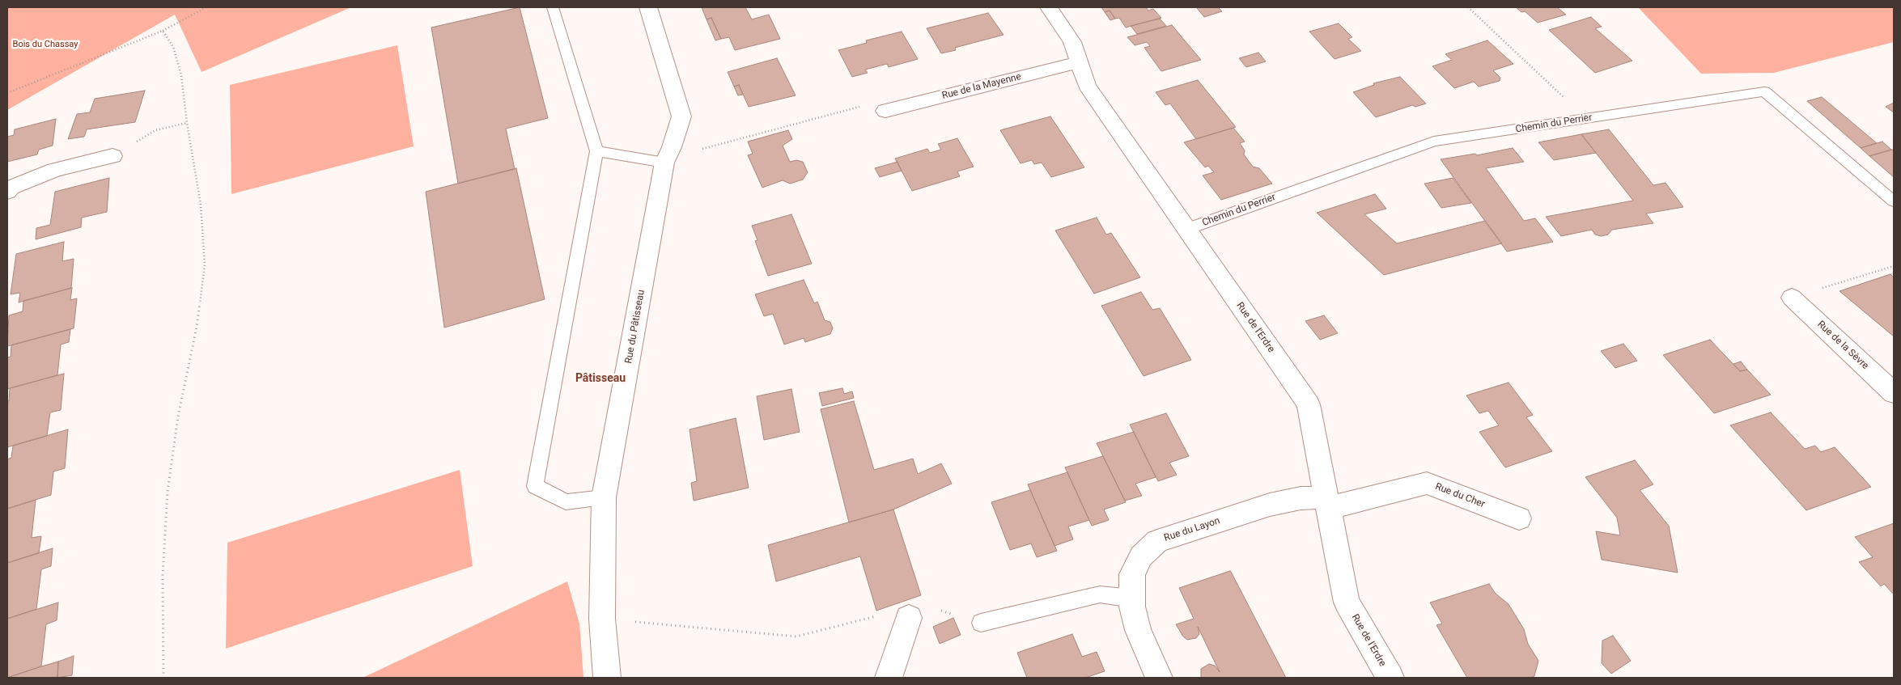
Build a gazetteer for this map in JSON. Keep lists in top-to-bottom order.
{
  "streets": {
    "street": [
      "Rue de la Mayenne",
      "Rue du Pâtisseau",
      "Rue de l'Erdre",
      "Rue de la Sèvre",
      "Rue du Cher",
      "Rue du Layon"
    ],
    "lane": ["Chemin du Perrier"]
  },
  "crossings": [
    ["Rue de la Mayenne", "Rue de l'Erdre"],
    ["Chemin du Perrier", "Rue de l'Erdre"],
    ["Rue de l'Erdre", "Rue du Cher"],
    ["Rue de l'Erdre", "Rue du Layon"],
    ["Rue du Cher", "Rue du Layon"]
  ],
  "districts": ["Pâtisseau"],
  "parks": ["Bois du Chassay"]
}
